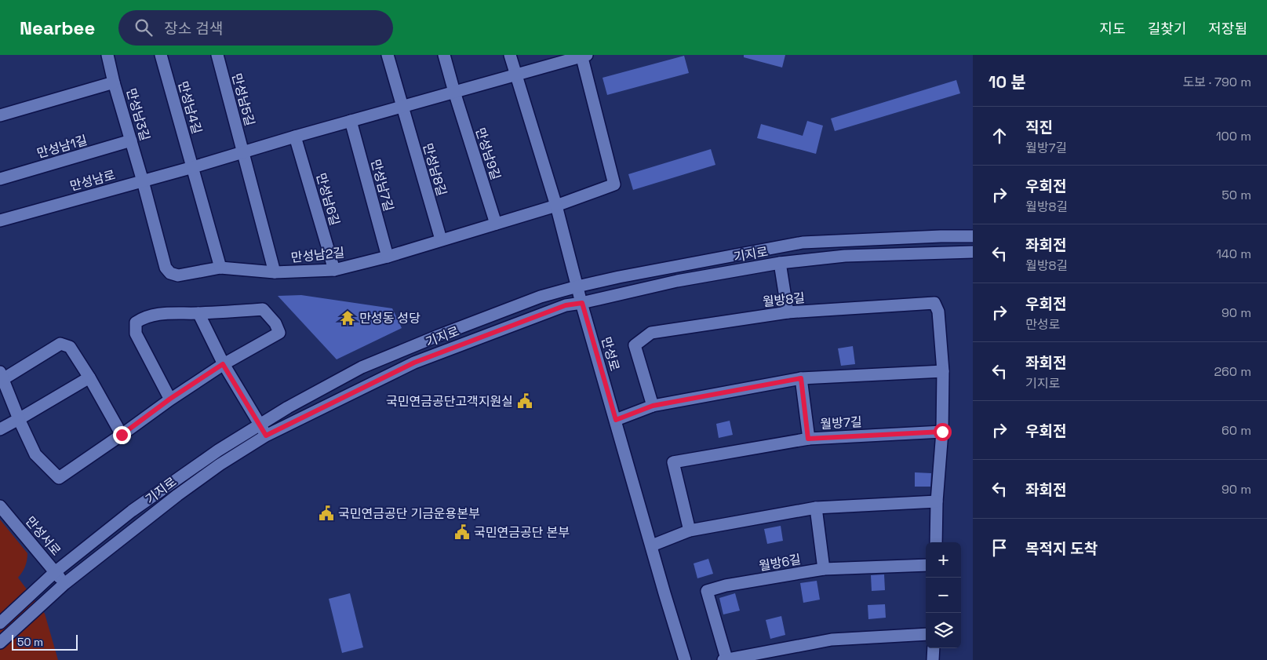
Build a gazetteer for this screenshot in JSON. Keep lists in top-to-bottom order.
{
  "streets": {
    "street": [
      "만성남5길",
      "만성남4길",
      "만성남3길",
      "만성남1길",
      "만성남9길",
      "만성남8길",
      "만성남로",
      "만성남7길",
      "만성남6길",
      "기지로",
      "만성남2길",
      "월방8길",
      "만성로",
      "월방7길",
      "만성서로",
      "월방6길"
    ]
  },
  "crossings": [
    ["만성남5길", "만성남로"],
    ["만성남4길", "만성남로"],
    ["만성남3길", "만성남1길"],
    ["만성남3길", "만성남로"],
    ["만성남3길", "만성남2길"],
    ["만성남9길", "만성남로"],
    ["만성남9길", "만성남2길"],
    ["만성남8길", "만성남로"],
    ["만성남8길", "만성남2길"],
    ["만성남로", "만성남7길"],
    ["만성남로", "만성남6길"],
    ["만성남로", "만성남2길"],
    ["만성남로", "만성로"],
    ["만성남7길", "만성남2길"],
    ["만성남6길", "만성남2길"],
    ["기지로", "만성로"],
    ["기지로", "만성서로"],
    ["만성남2길", "만성로"],
    ["월방8길", "월방7길"]
  ],
  "places": {
    "temple": ["만성동 성당"],
    "public building": ["국민연금공단고객지원실", "국민연금공단 기금운용본부", "국민연금공단 본부"]
  },
  "scale_bar": "50 m",
  "page": {
    "header": "Nearbee",
    "search": "장소 검색",
    "nav": ["지도", "길찾기", "저장됨"],
    "heading": ["10 분", "도보 · 790 m"],
    "list": [
      ["직진", "월방7길", "100 m"],
      ["우회전", "월방8길", "50 m"],
      ["좌회전", "월방8길", "140 m"],
      ["우회전", "만성로", "90 m"],
      ["좌회전", "기지로", "260 m"],
      ["우회전", "60 m"],
      ["좌회전", "90 m"],
      "목적지 도착"
    ],
    "map_buttons": ["+", "−"],
    "scale": "50 m"
  }
}
